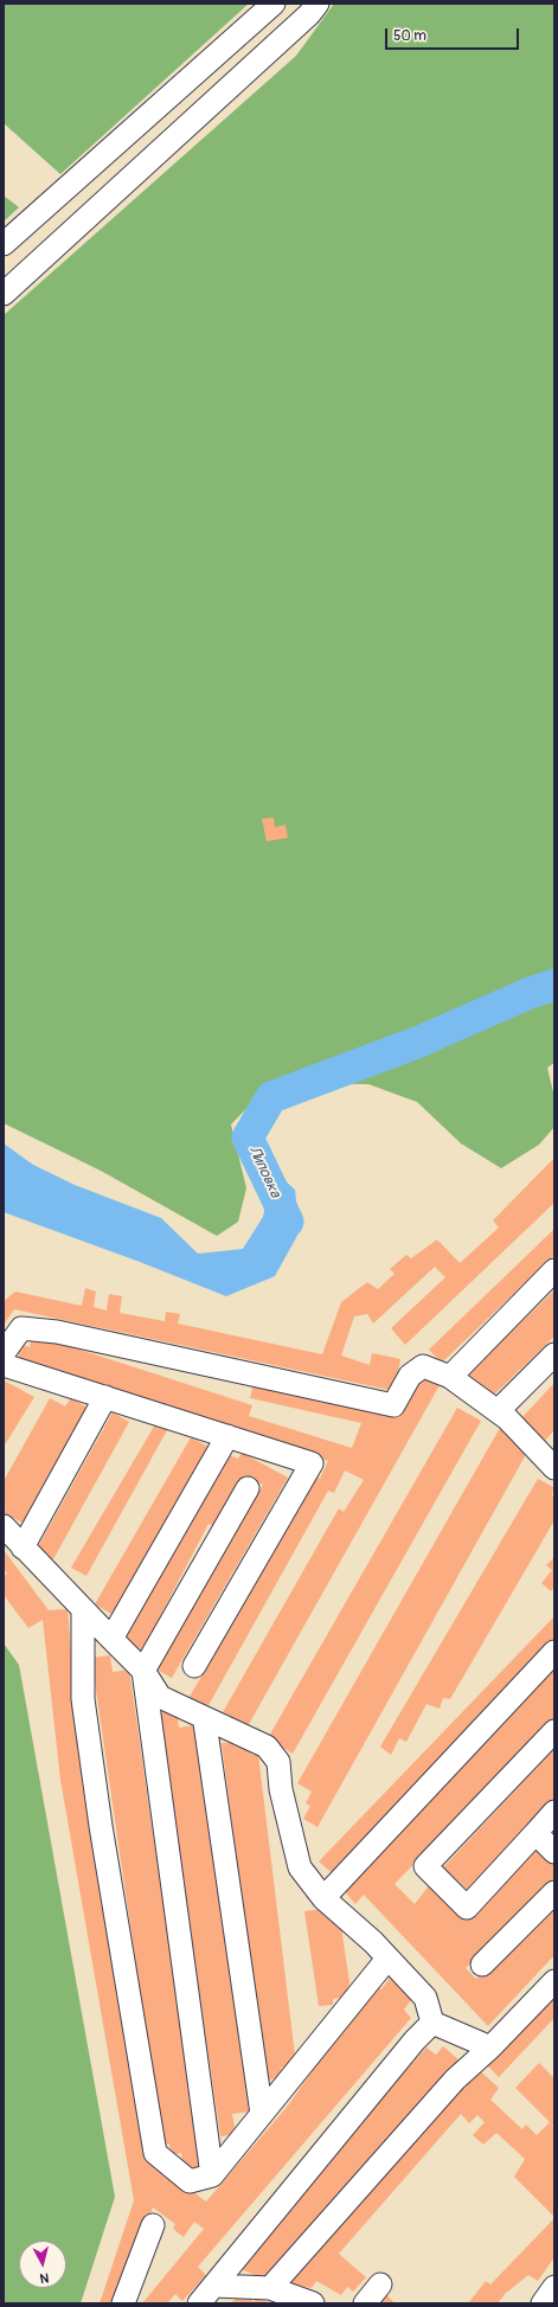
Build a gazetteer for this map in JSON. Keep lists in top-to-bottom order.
{
  "water": ["Липовка"],
  "scale_bar": "50 m",
  "north": "bottom"
}
